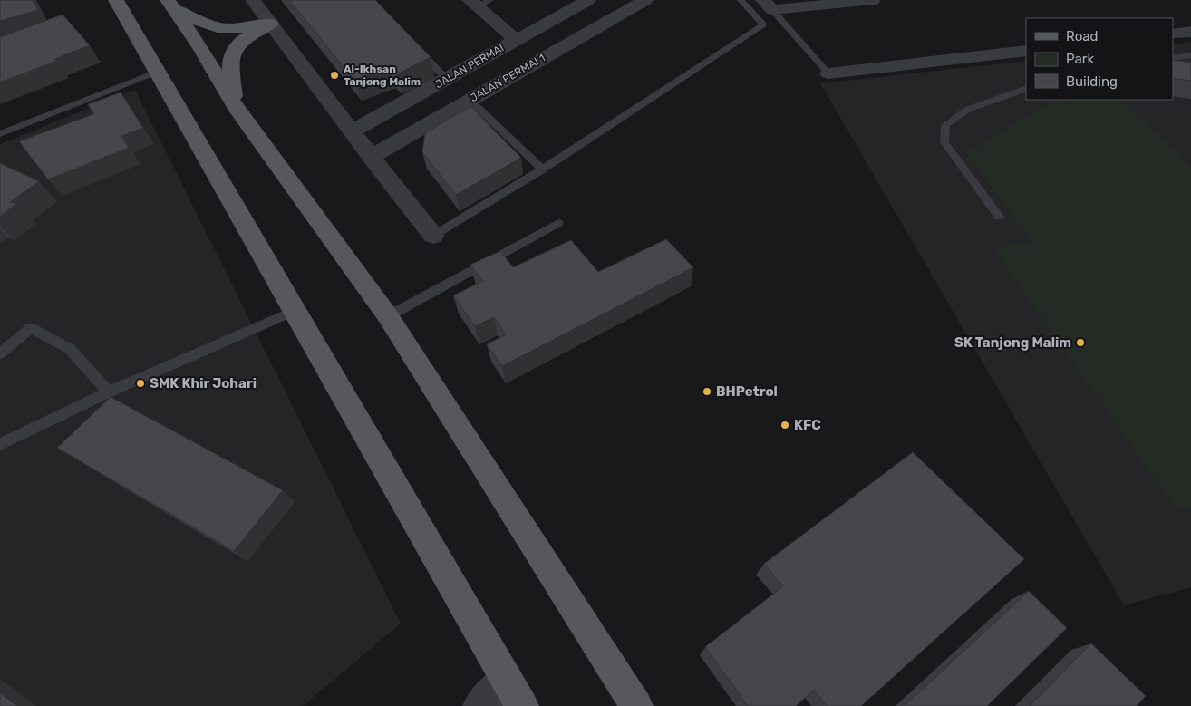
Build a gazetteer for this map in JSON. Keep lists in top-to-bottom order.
{
  "streets": {
    "street": ["JALAN PERMAI", "JALAN PERMAI 1"]
  },
  "places": [
    "Al-Ikhsan Tanjong Malim",
    "SK Tanjong Malim",
    "SMK Khir Johari",
    "BHPetrol",
    "KFC"
  ],
  "legend": ["Road", "Park", "Building"]
}
